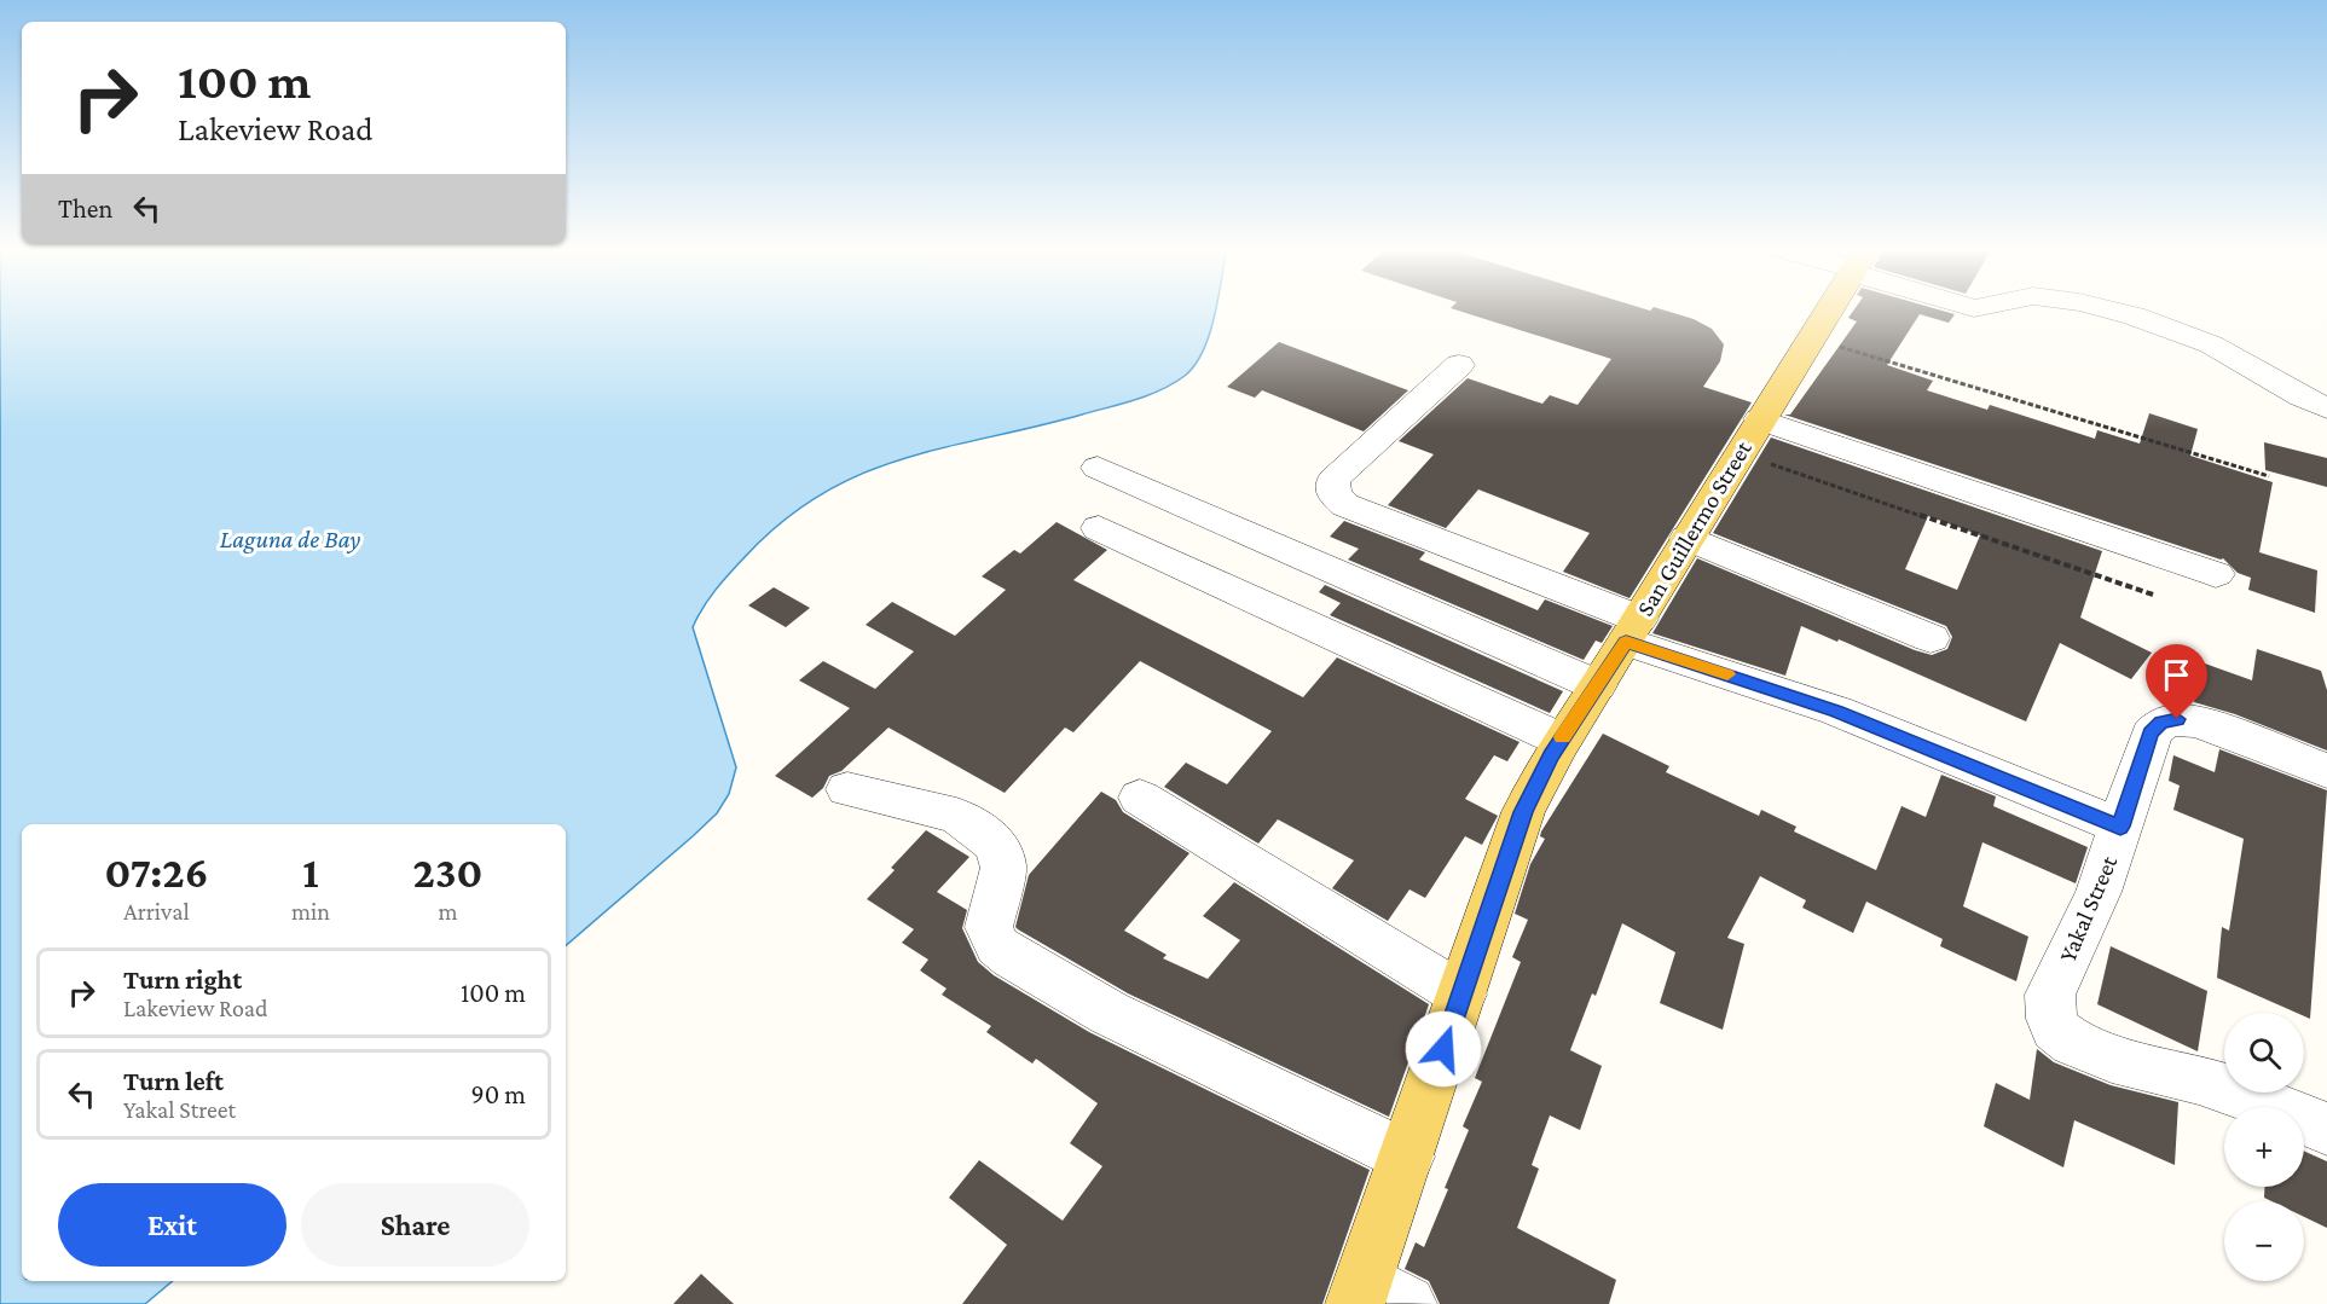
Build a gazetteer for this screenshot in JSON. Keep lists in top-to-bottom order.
{
  "streets": {
    "main road": ["San Guillermo Street"],
    "street": ["Yakal Street"]
  },
  "water": ["Laguna de Bay"],
  "page": {
    "turn": ["100 m", "Lakeview Road"],
    "then": "Then",
    "eta": [
      "07:26",
      "Arrival",
      "1",
      "min",
      "230",
      "m"
    ],
    "list": [
      {
        "name": "Turn right",
        "note": "Lakeview Road",
        "value": "100 m"
      },
      {
        "name": "Turn left",
        "note": "Yakal Street",
        "value": "90 m"
      }
    ],
    "map_buttons": ["+", "−"],
    "buttons": ["Exit", "Share"]
  }
}
